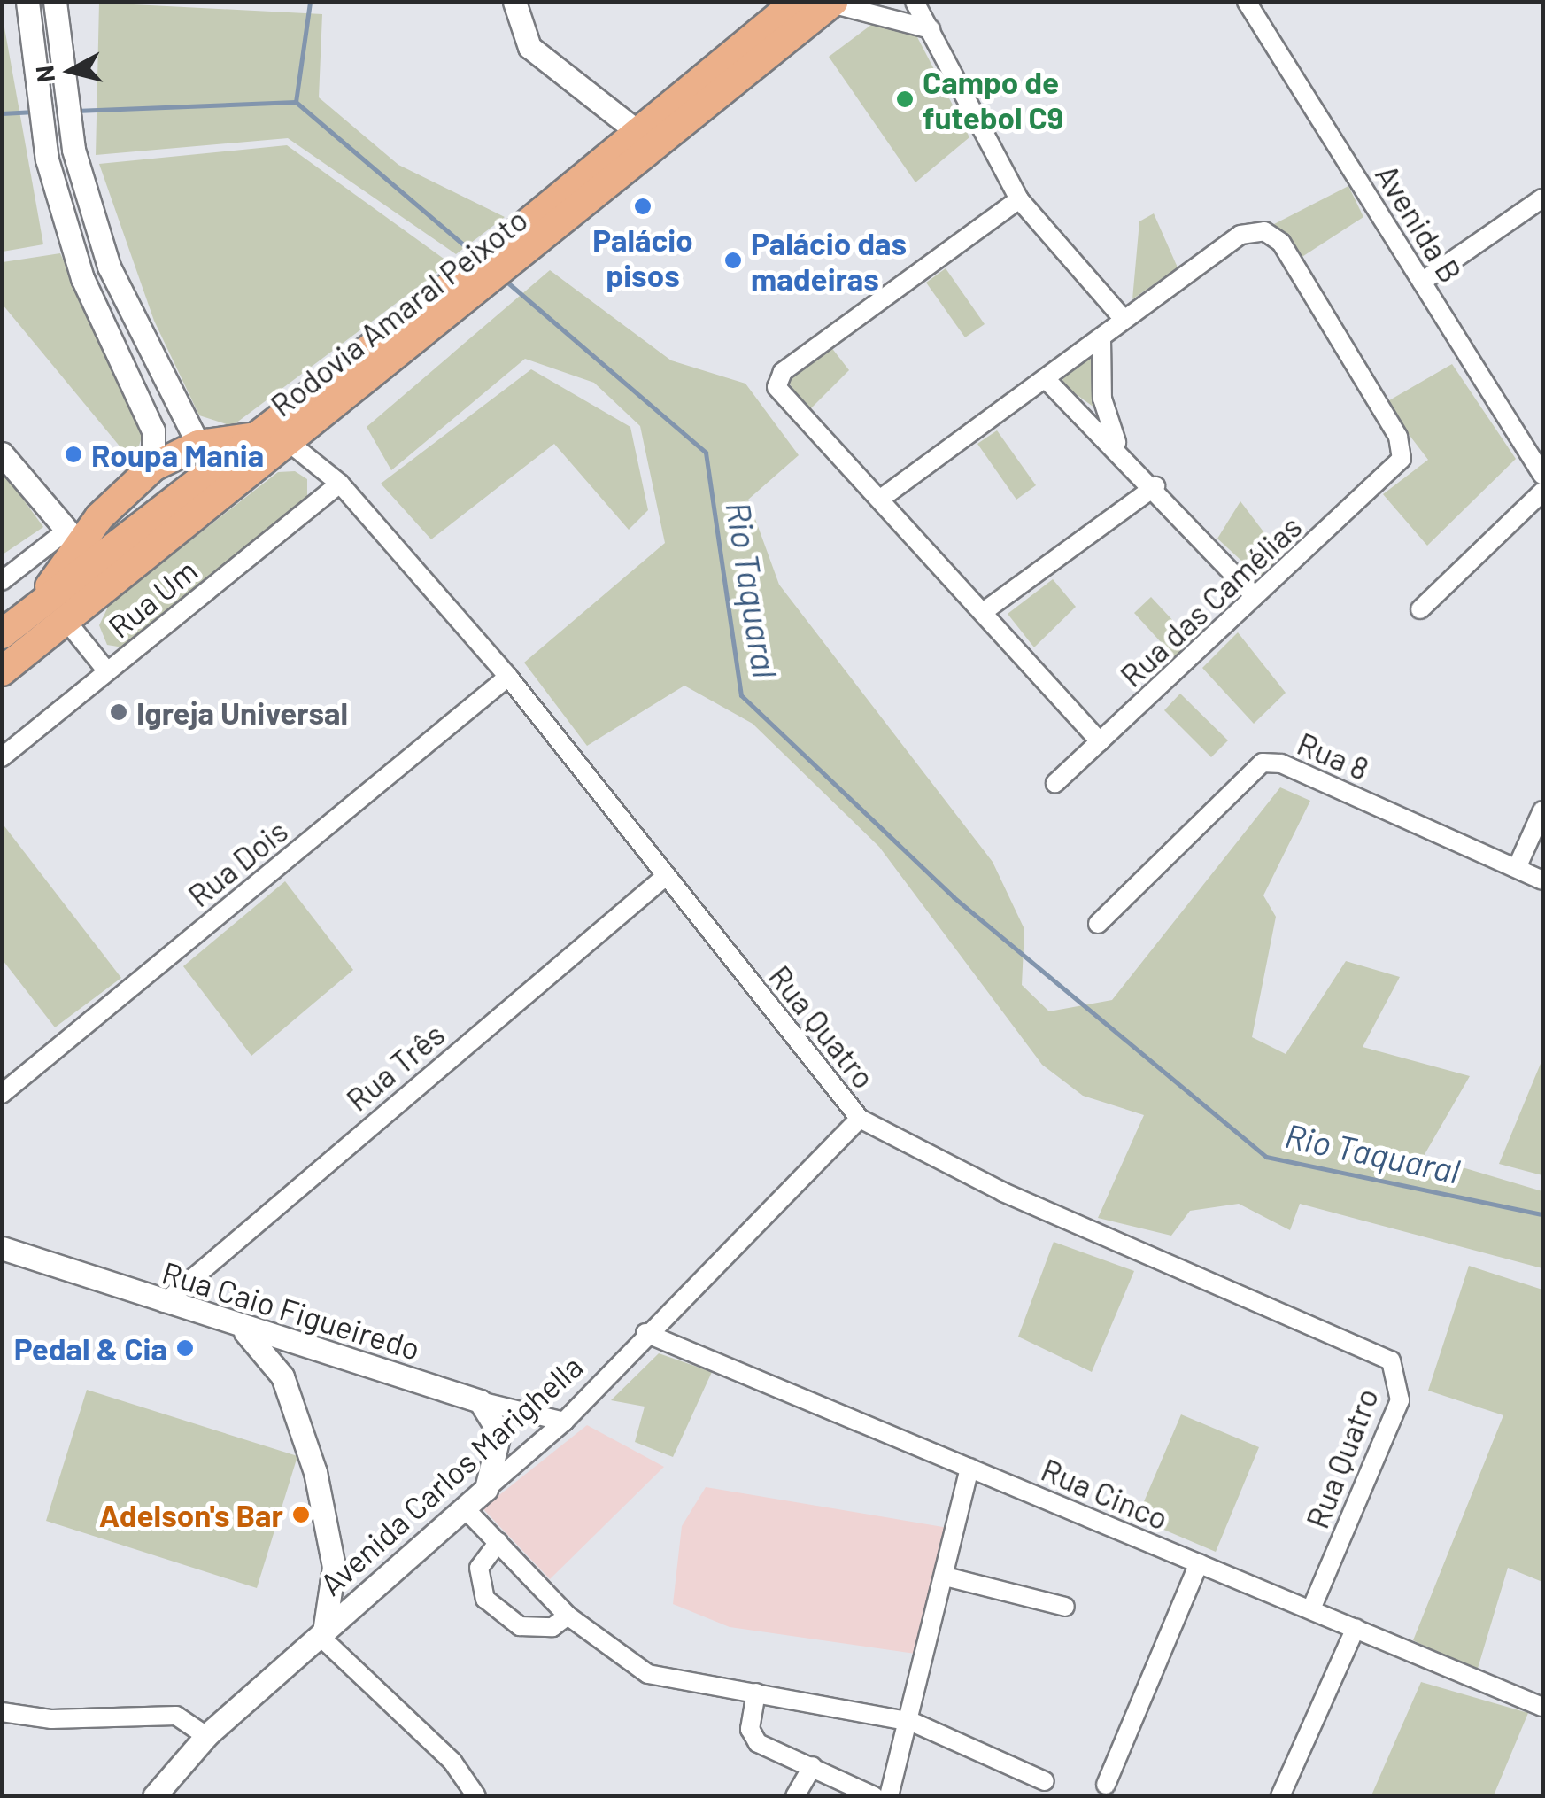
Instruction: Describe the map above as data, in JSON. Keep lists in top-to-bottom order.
{
  "streets": {
    "highway": ["Rodovia Amaral Peixoto"],
    "street": [
      "Avenida B",
      "Rua Um",
      "Rua das Camélias",
      "Rua 8",
      "Rua Dois",
      "Rua Quatro",
      "Rua Três",
      "Rua Caio Figueiredo",
      "Avenida Carlos Marighella",
      "Rua Cinco"
    ]
  },
  "crossings": [
    ["Rodovia Amaral Peixoto", "Rua Quatro"],
    ["Rua Um", "Rua Quatro"],
    ["Rua Dois", "Rua Quatro"],
    ["Rua Quatro", "Rua Três"],
    ["Rua Quatro", "Avenida Carlos Marighella"],
    ["Rua Quatro", "Rua Cinco"],
    ["Rua Três", "Rua Caio Figueiredo"],
    ["Rua Caio Figueiredo", "Avenida Carlos Marighella"],
    ["Avenida Carlos Marighella", "Rua Cinco"]
  ],
  "water": ["Rio Taquaral"],
  "places": [
    "Campo de futebol C9",
    "Palácio pisos",
    "Palácio das madeiras",
    "Roupa Mania",
    "Igreja Universal",
    "Pedal & Cia",
    "Adelson's Bar"
  ],
  "north": "left"
}
